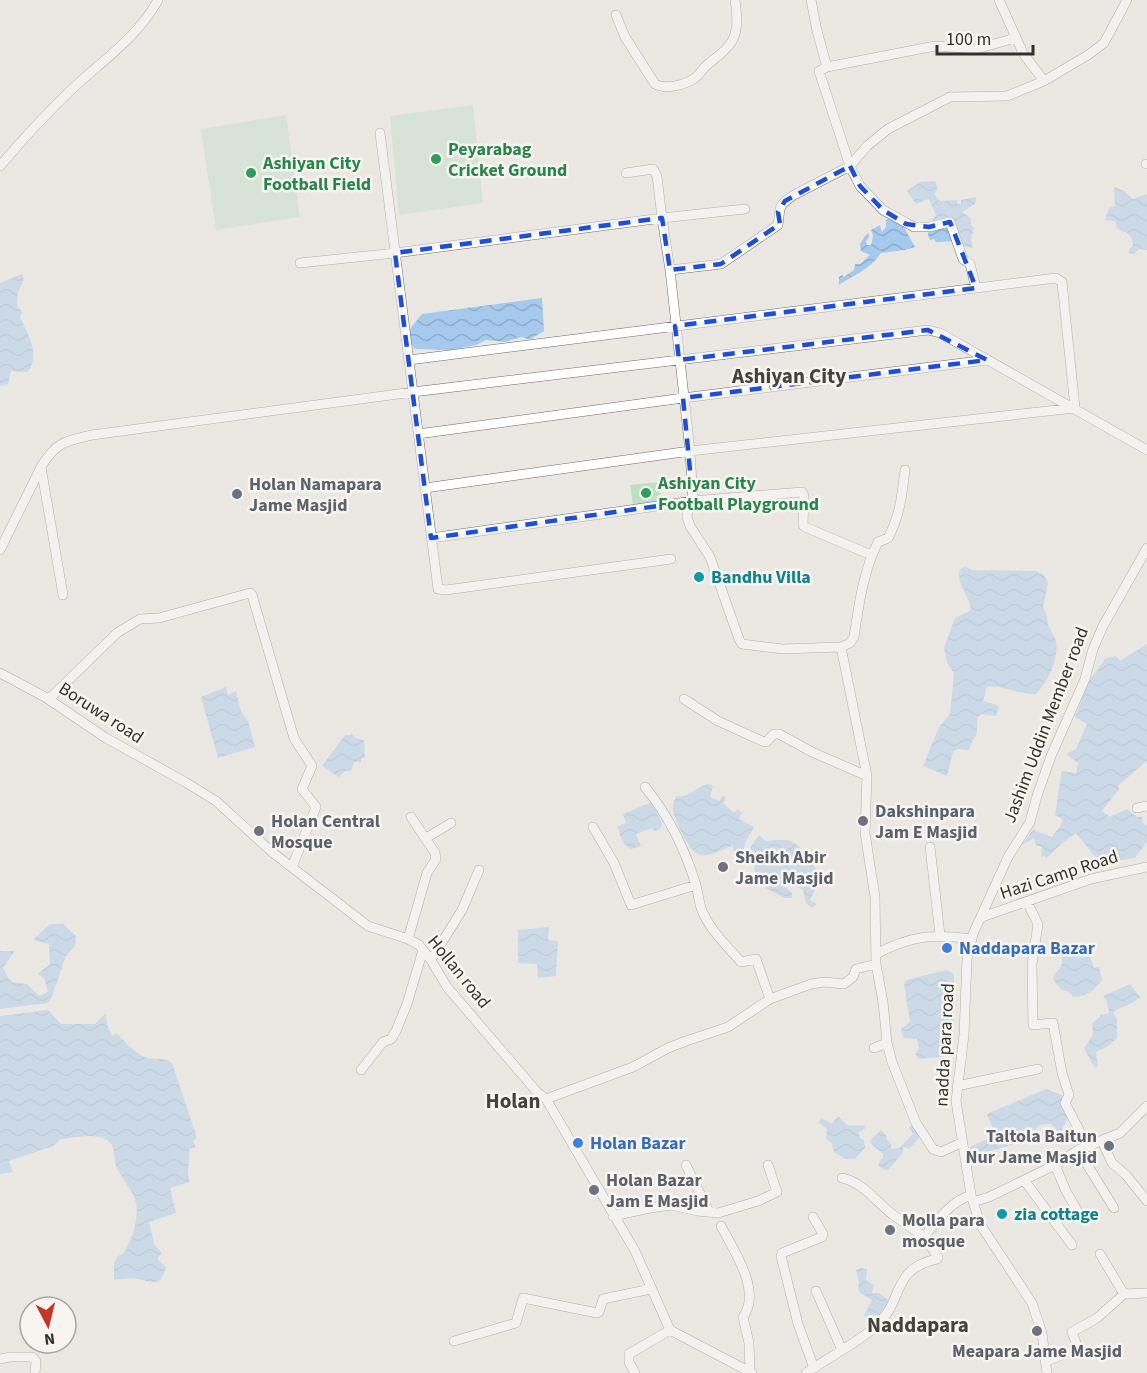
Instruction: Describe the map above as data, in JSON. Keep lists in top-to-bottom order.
{
  "streets": {
    "street": [
      "Boruwa road",
      "Jashim Uddin Member road",
      "Hazi Camp Road",
      "Hollan road",
      "nadda para road"
    ]
  },
  "crossings": [
    ["Boruwa road", "Hollan road"],
    ["Jashim Uddin Member road", "Hazi Camp Road"],
    ["Jashim Uddin Member road", "nadda para road"],
    ["Hazi Camp Road", "nadda para road"]
  ],
  "districts": ["Ashiyan City", "Holan", "Naddapara"],
  "places": [
    "Peyarabag Cricket Ground",
    "Ashiyan City Football Field",
    "Ashiyan City Football Playground",
    "Holan Namapara Jame Masjid",
    "Bandhu Villa",
    "Dakshinpara Jam E Masjid",
    "Holan Central Mosque",
    "Sheikh Abir Jame Masjid",
    "Naddapara Bazar",
    "Holan Bazar",
    "Taltola Baitun Nur Jame Masjid",
    "Holan Bazar Jam E Masjid",
    "zia cottage",
    "Molla para mosque",
    "Meapara Jame Masjid"
  ],
  "scale_bar": "100 m",
  "north": "bottom"
}
